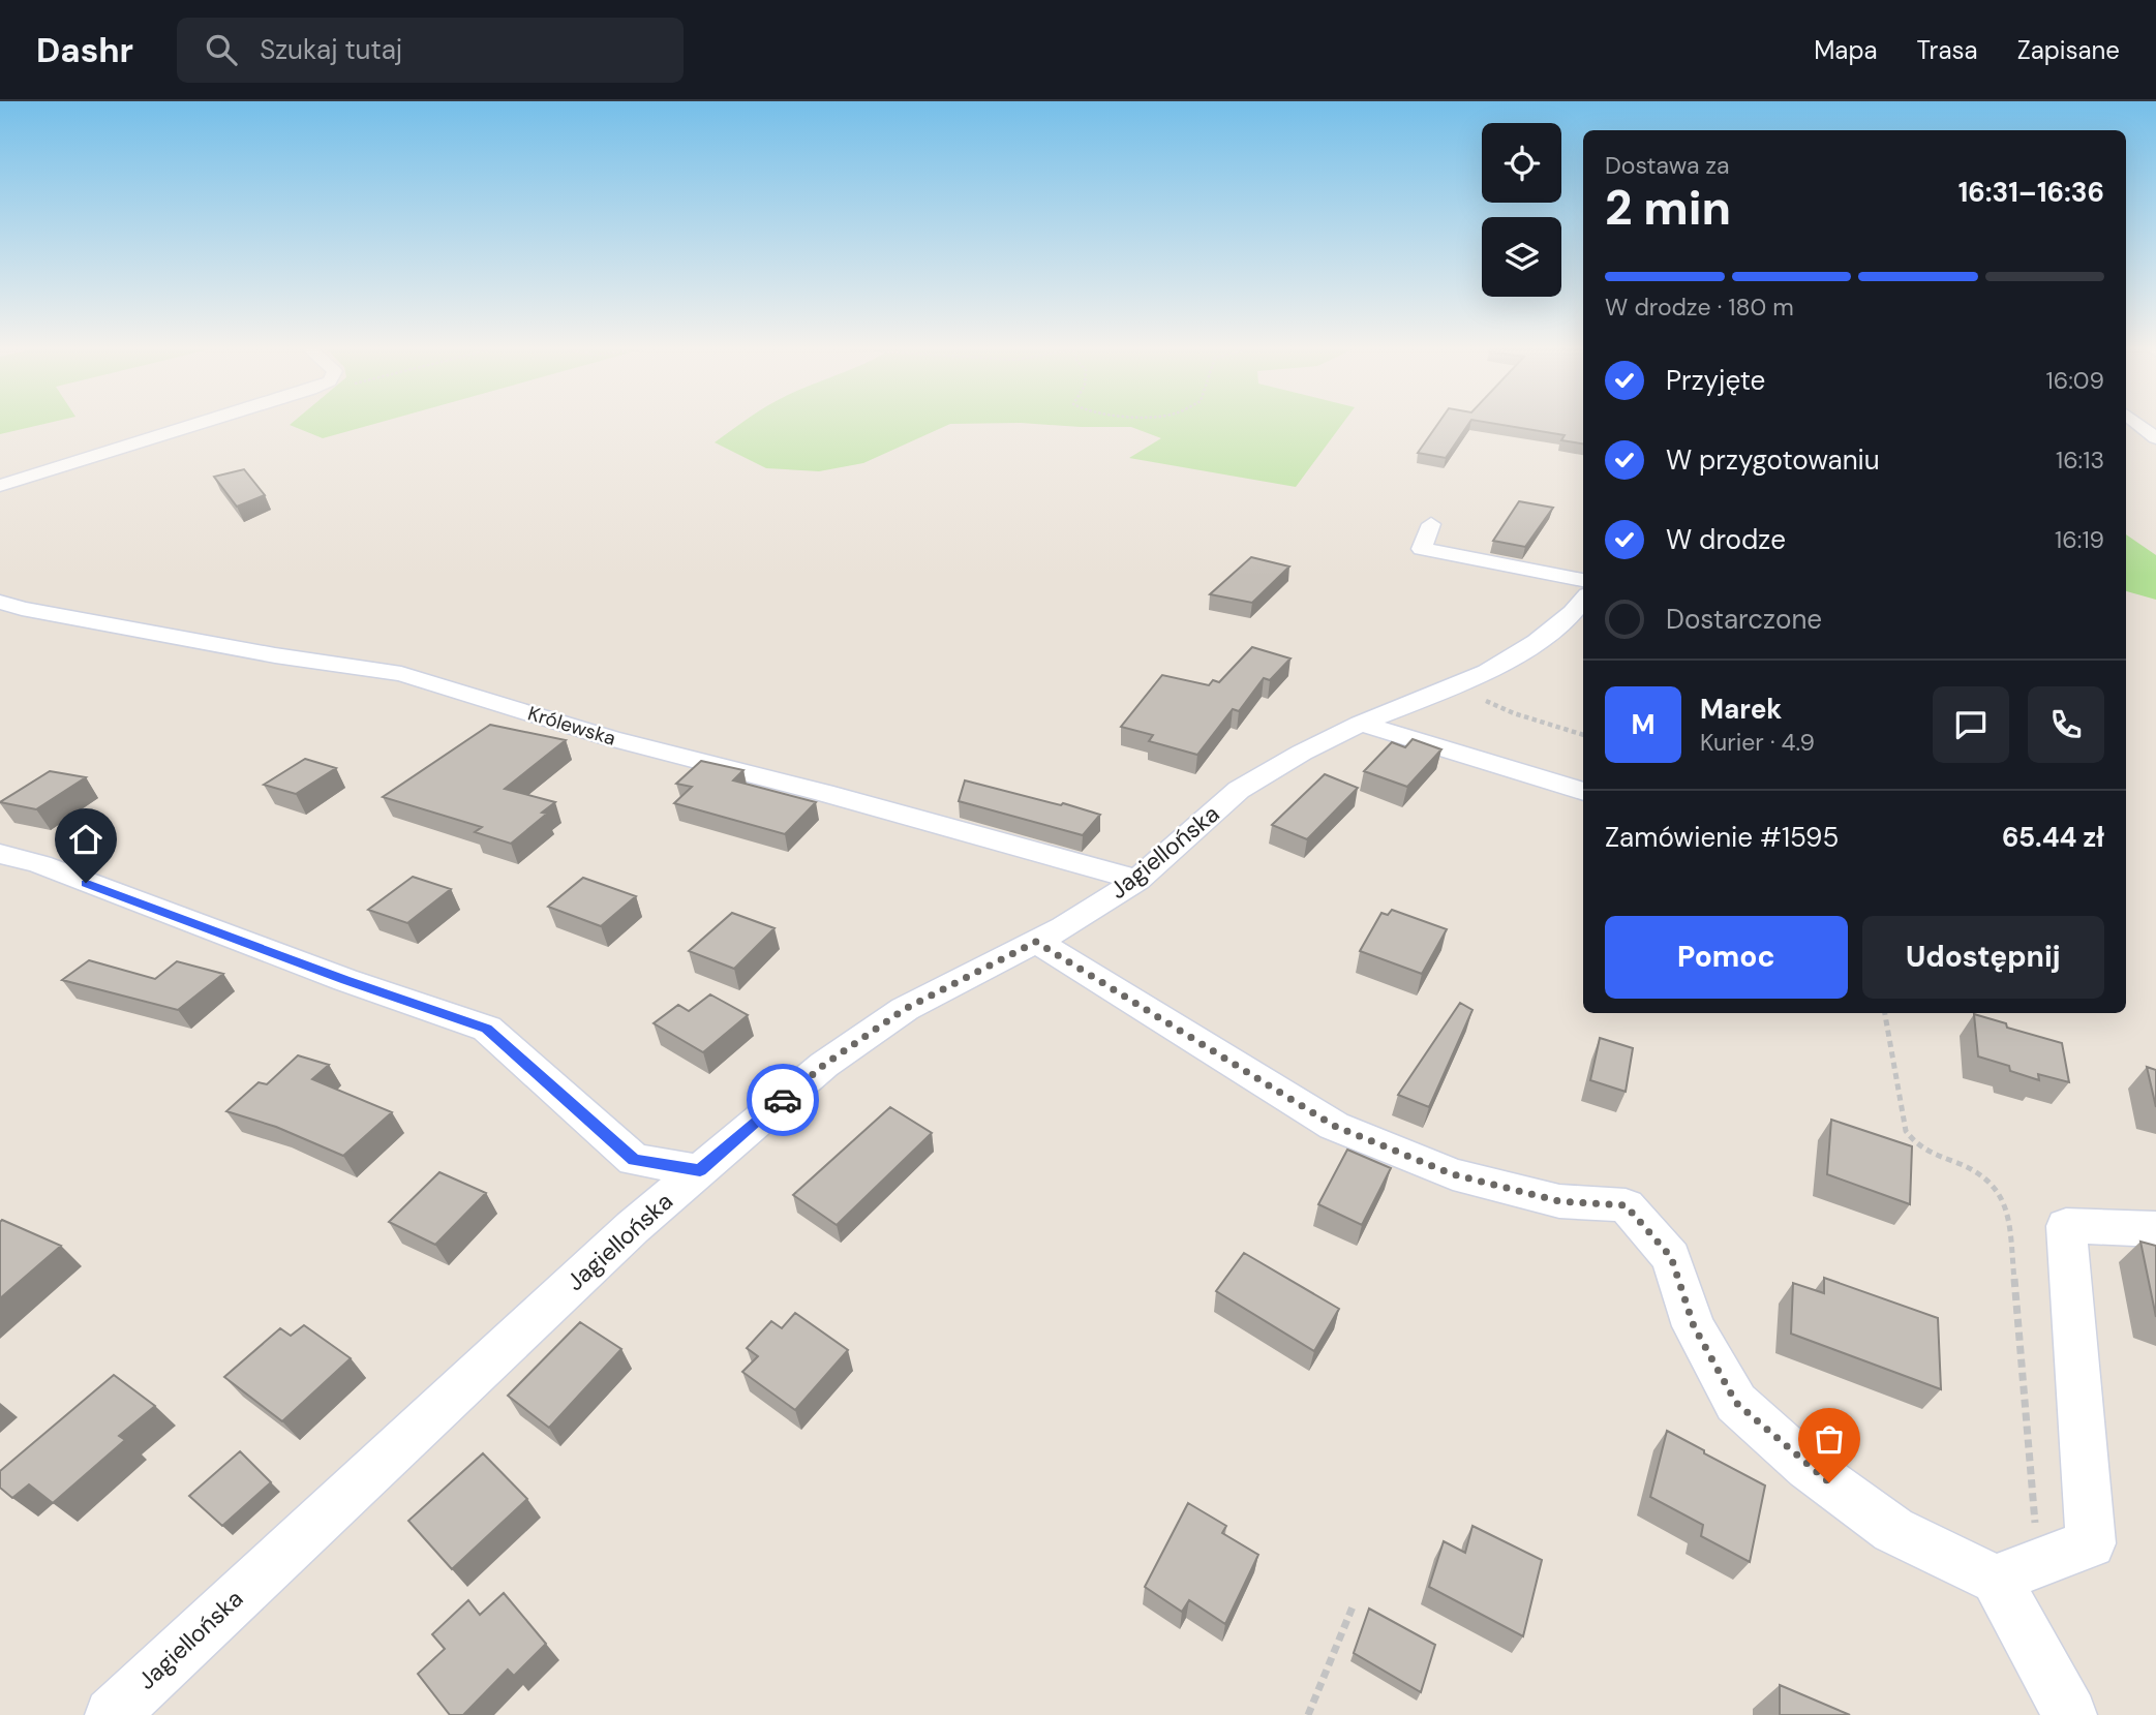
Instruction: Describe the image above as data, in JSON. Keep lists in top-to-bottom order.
{
  "streets": {
    "street": ["Królewska", "Jagiellońska"]
  },
  "crossings": [
    ["Królewska", "Jagiellońska"]
  ],
  "page": {
    "header": "Dashr",
    "search": "Szukaj tutaj",
    "nav": ["Mapa", "Trasa", "Zapisane"],
    "heading": ["2 min", "Dostawa za", "16:31–16:36"],
    "panel": [
      "Marek",
      "Kurier · 4.9",
      "Zamówienie #1595",
      "65.44 zł"
    ],
    "bar": "W drodze · 180 m",
    "list": [
      ["Przyjęte", "16:09"],
      ["W przygotowaniu", "16:13"],
      ["W drodze", "16:19"],
      "Dostarczone"
    ],
    "round": "M",
    "buttons": ["Pomoc", "Udostępnij"]
  }
}
